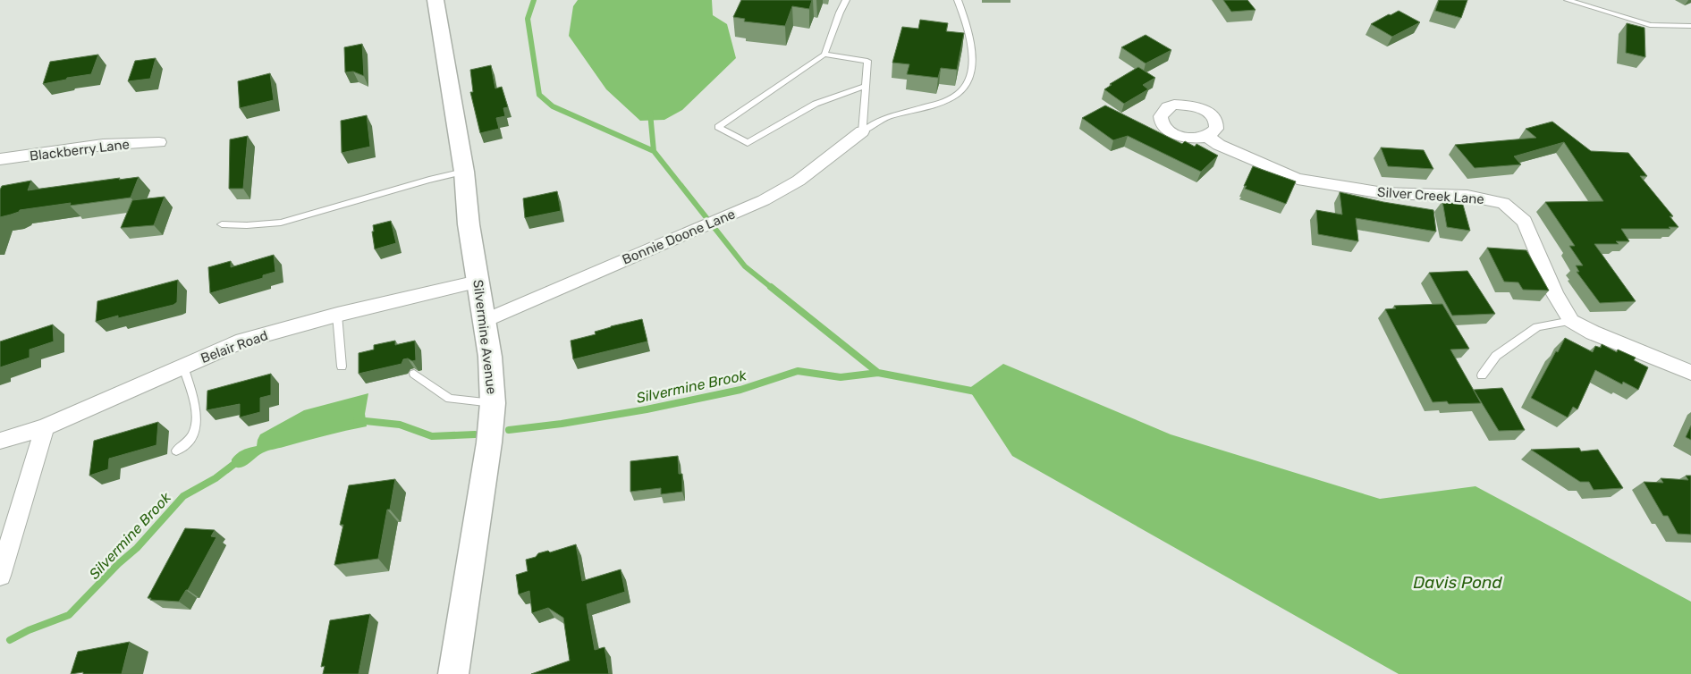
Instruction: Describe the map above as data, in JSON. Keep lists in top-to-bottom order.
{
  "streets": {
    "street": [
      "Blackberry Lane",
      "Silver Creek Lane",
      "Bonnie Doone Lane",
      "Silvermine Avenue",
      "Belair Road"
    ]
  },
  "crossings": [
    ["Bonnie Doone Lane", "Silvermine Avenue"],
    ["Silvermine Avenue", "Belair Road"]
  ],
  "water": ["Silvermine Brook", "Davis Pond"]
}
